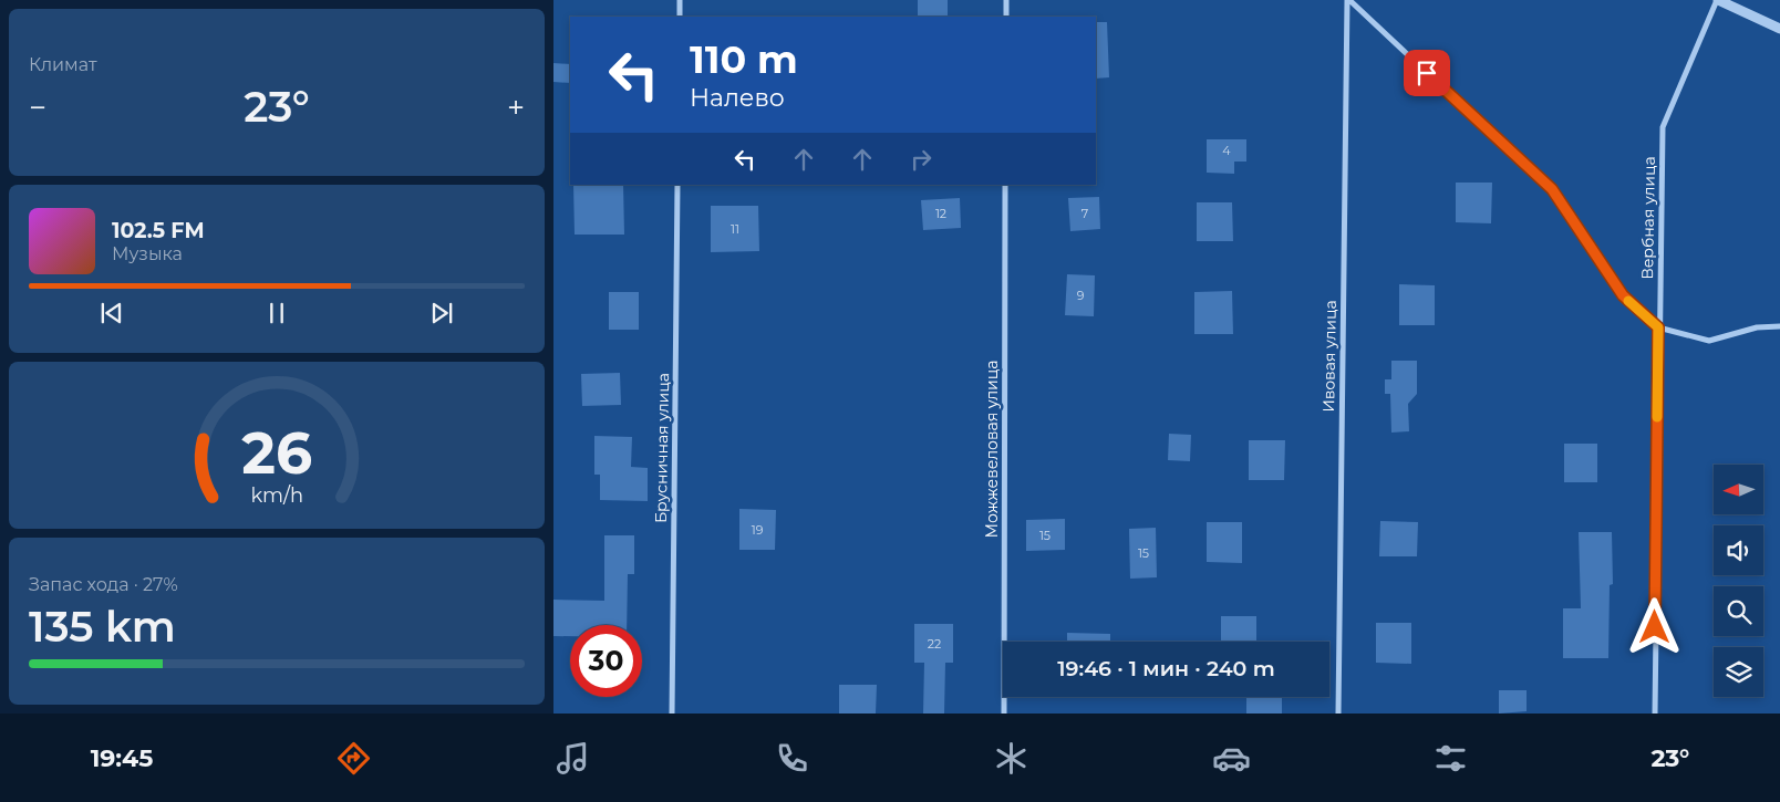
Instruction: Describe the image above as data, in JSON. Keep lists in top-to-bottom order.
{
  "streets": {
    "street": [
      "Вербная улица",
      "Ивовая улица",
      "Брусничная улица",
      "Можжевеловая улица"
    ]
  },
  "house_numbers": [
    "4",
    "12",
    "7",
    "11",
    "9",
    "19",
    "15",
    "15",
    "22"
  ],
  "north": "left",
  "page": {
    "tile": [
      "Климат",
      ["Запас хода · 27%", "135 km"]
    ],
    "turn": ["110 m", "Налево"],
    "heat": ["−", "23°", "+"],
    "song": ["102.5 FM", "Музыка"],
    "limit": "30",
    "trip": "19:46 · 1 мин · 240 m",
    "tabs": ["19:45", "23°"],
    "gauge": ["26", "km/h"]
  }
}
